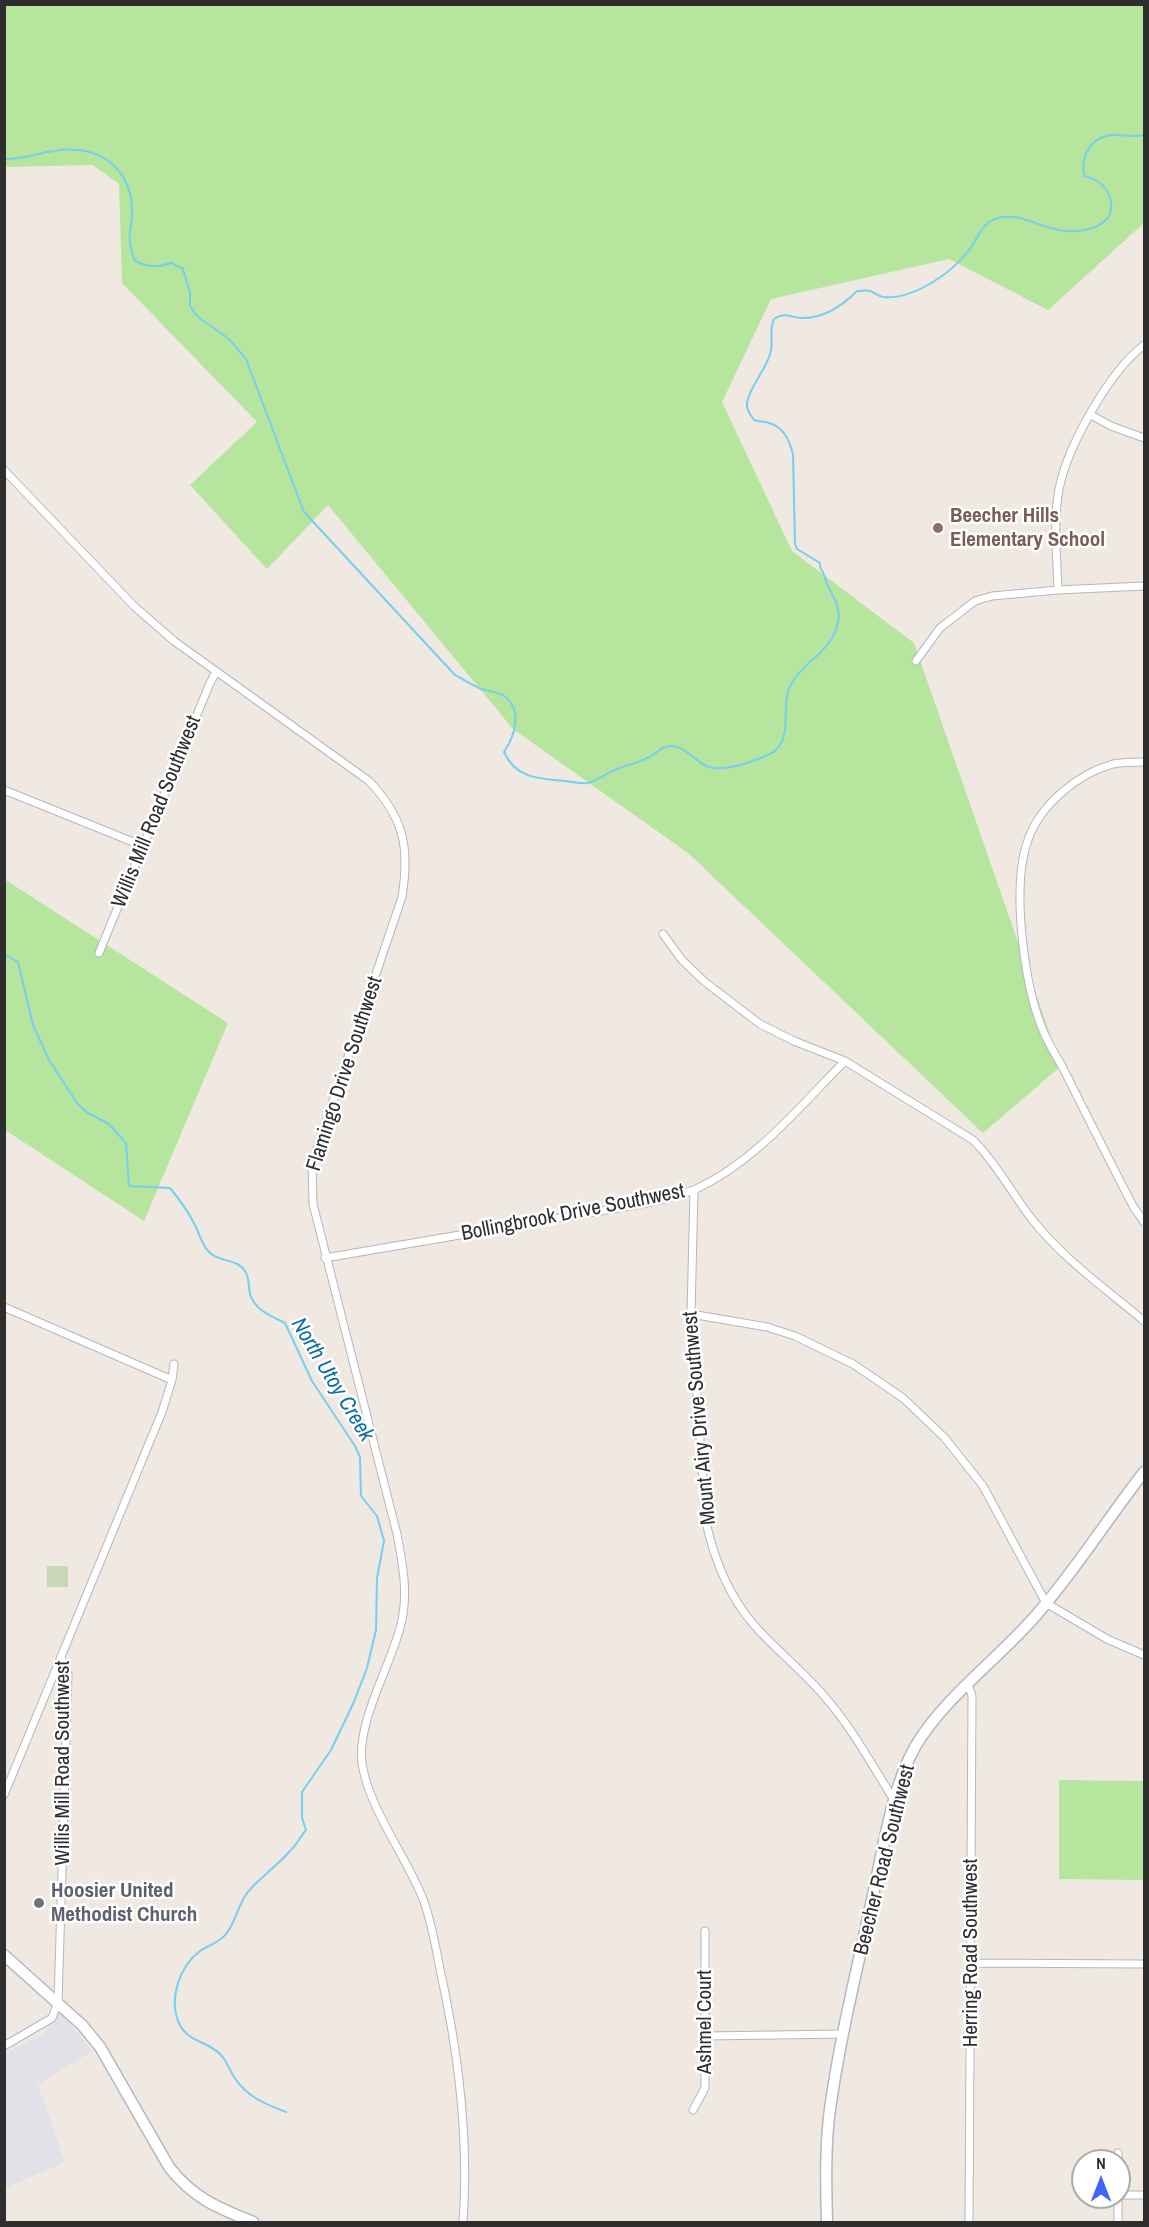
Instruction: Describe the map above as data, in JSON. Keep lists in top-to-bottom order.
{
  "streets": {
    "street": [
      "Willis Mill Road Southwest",
      "Flamingo Drive Southwest",
      "Bollingbrook Drive Southwest",
      "Mount Airy Drive Southwest",
      "Beecher Road Southwest",
      "Herring Road Southwest",
      "Ashmel Court"
    ]
  },
  "crossings": [
    ["Willis Mill Road Southwest", "Flamingo Drive Southwest"],
    ["Flamingo Drive Southwest", "Bollingbrook Drive Southwest"],
    ["Bollingbrook Drive Southwest", "Mount Airy Drive Southwest"],
    ["Mount Airy Drive Southwest", "Beecher Road Southwest"],
    ["Beecher Road Southwest", "Herring Road Southwest"]
  ],
  "water": ["North Utoy Creek"],
  "places": ["Beecher Hills Elementary School", "Hoosier United Methodist Church"],
  "north": "top"
}
